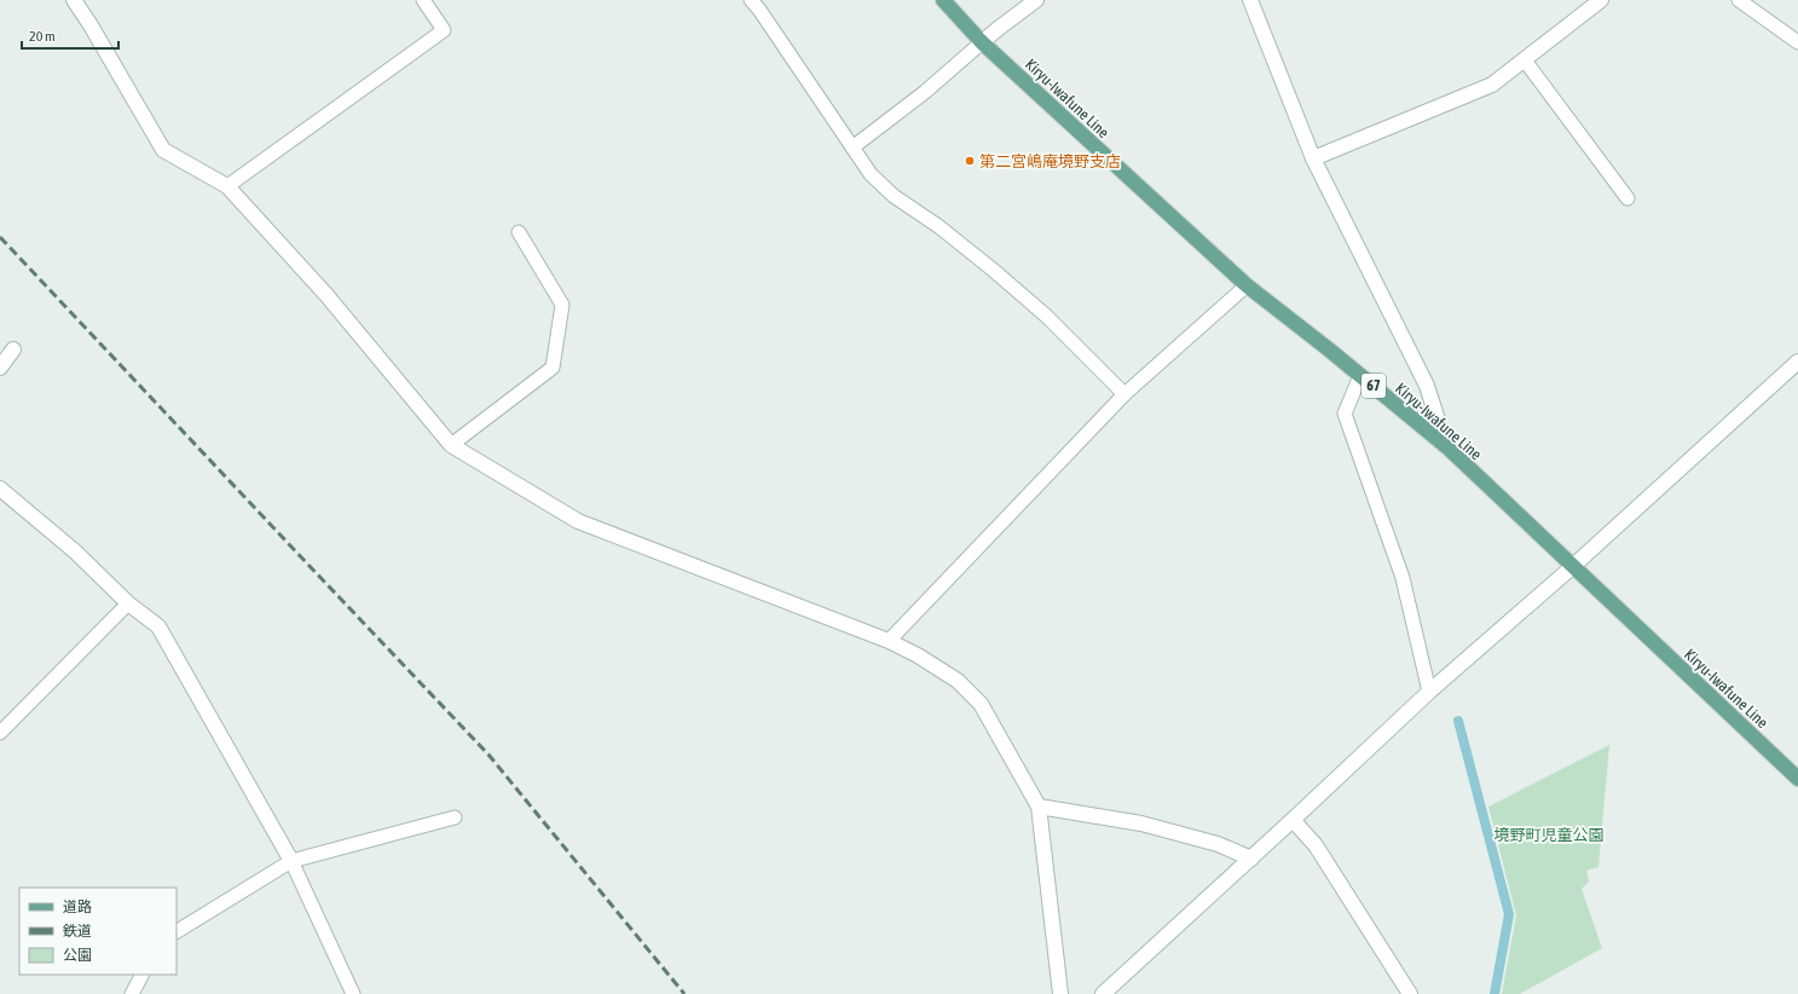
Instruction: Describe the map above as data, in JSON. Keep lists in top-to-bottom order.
{
  "streets": {
    "main road": ["Kiryu-Iwafune Line", "67"]
  },
  "parks": ["境野町児童公園"],
  "places": ["第二宮嶋庵境野支店"],
  "legend": ["道路", "鉄道", "公園"],
  "scale_bar": "20 m"
}
